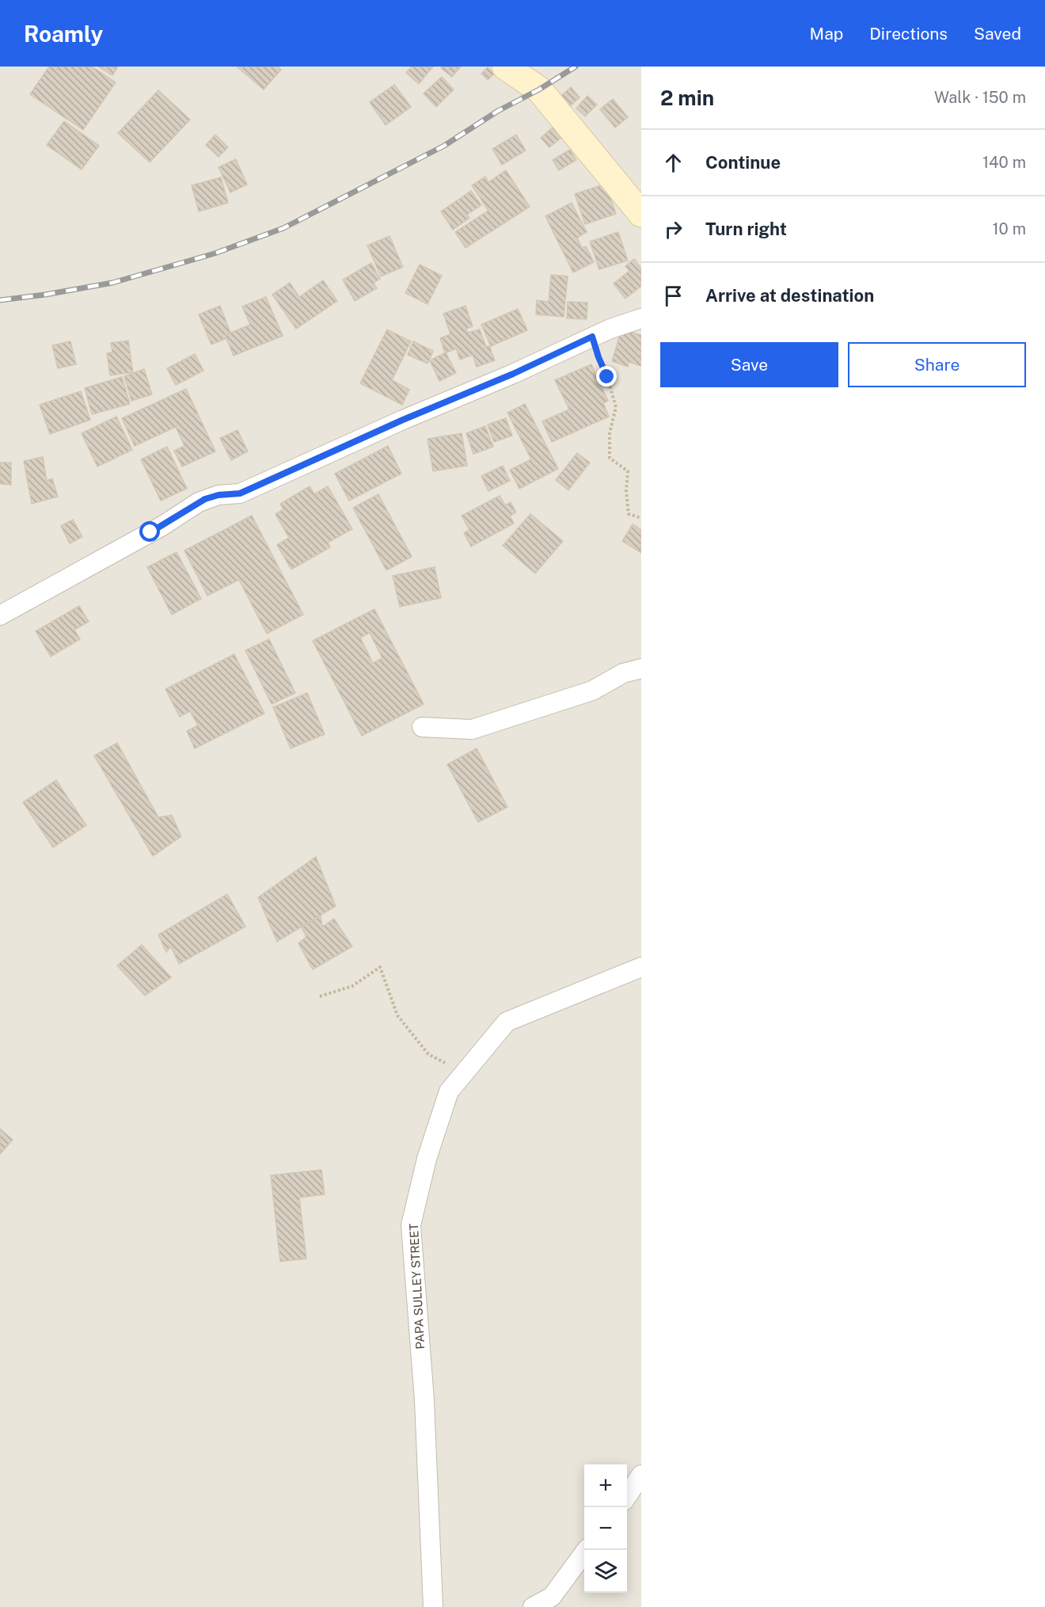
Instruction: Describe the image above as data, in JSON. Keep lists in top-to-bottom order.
{
  "streets": {
    "street": ["PAPA SULLEY STREET"]
  },
  "page": {
    "header": "Roamly",
    "nav": ["Map", "Directions", "Saved"],
    "heading": ["2 min", "Walk · 150 m"],
    "list": [
      ["Continue", "140 m"],
      ["Turn right", "10 m"],
      "Arrive at destination"
    ],
    "buttons": ["Save", "Share"],
    "map_buttons": ["+", "−"]
  }
}
